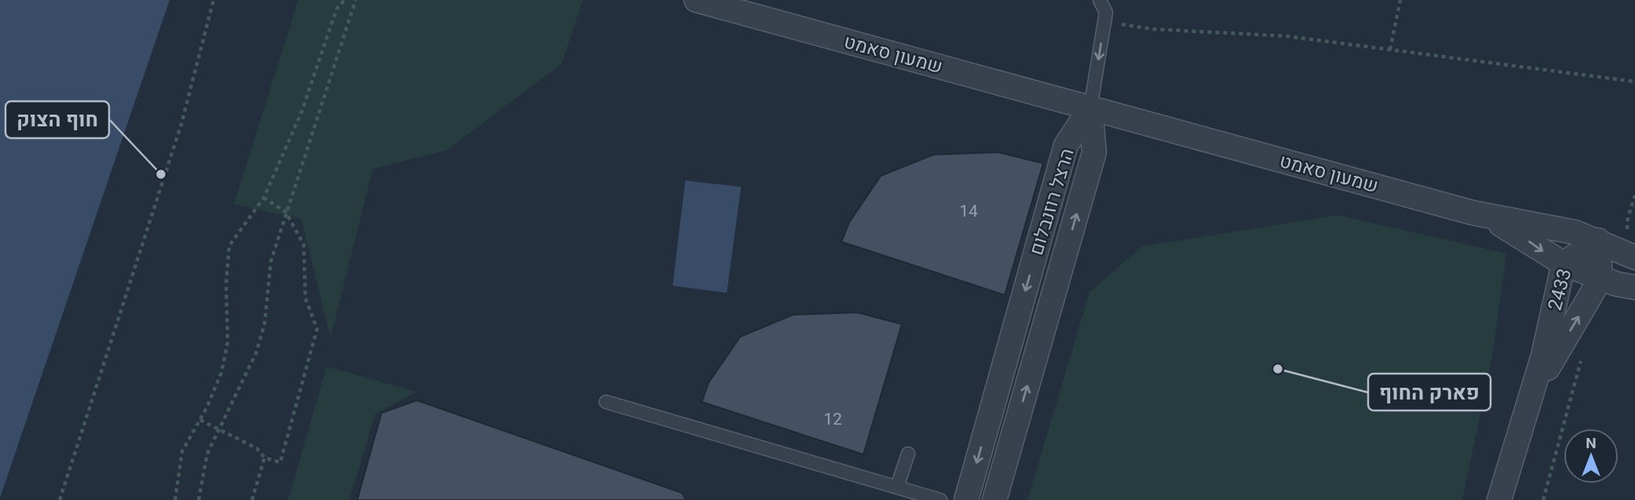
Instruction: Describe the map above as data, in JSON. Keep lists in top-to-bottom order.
{
  "streets": {
    "street": ["שמעון סאמט", "הרצל רוזנבלום", "2433"]
  },
  "crossings": [
    ["שמעון סאמט", "הרצל רוזנבלום"],
    ["שמעון סאמט", "2433"]
  ],
  "places": ["חוף הצוק", "פארק החוף"],
  "house_numbers": ["14", "12"],
  "north": "top"
}
